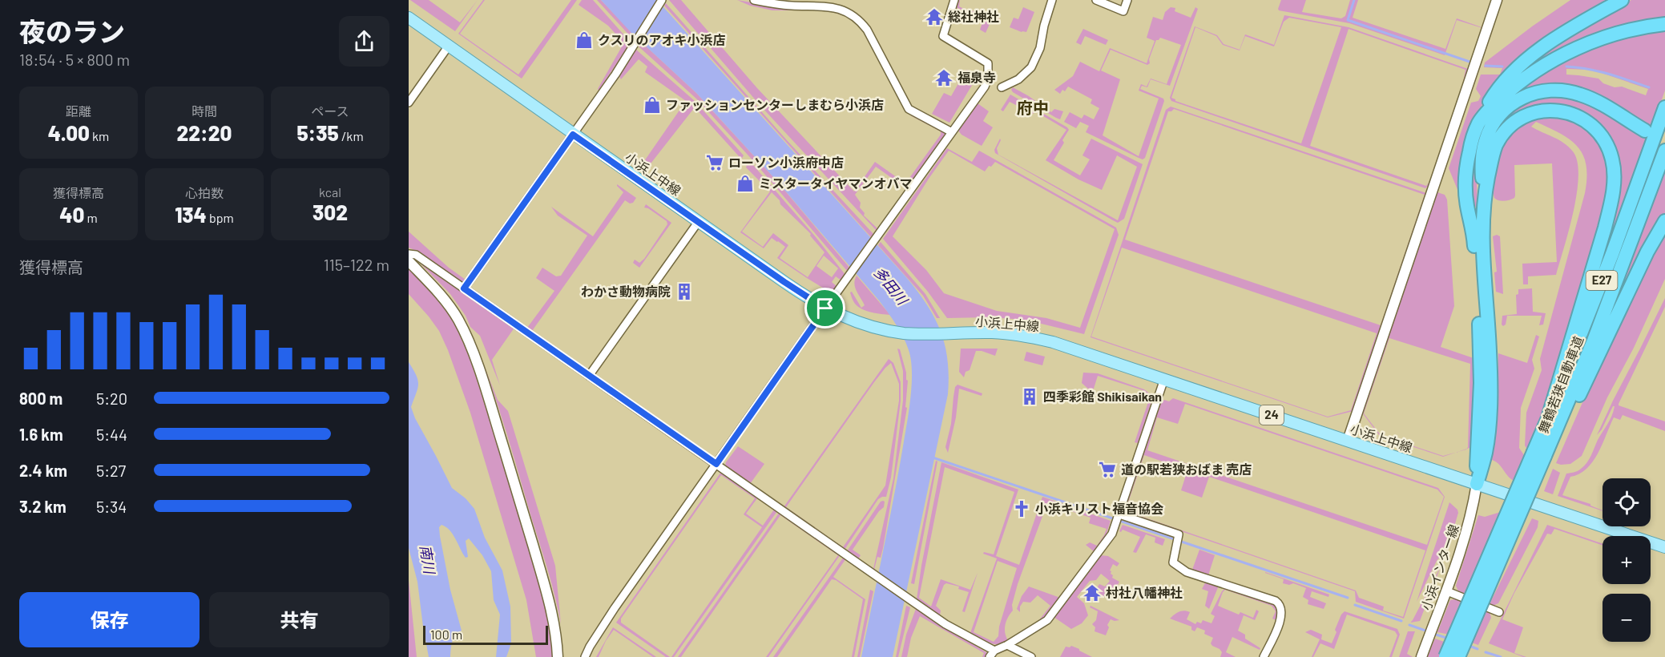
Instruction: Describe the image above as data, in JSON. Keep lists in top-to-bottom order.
{
  "streets": {
    "highway": ["E27", "舞鶴若狭自動車道"],
    "main road": ["小浜上中線", "24"],
    "street": ["小浜インター線"]
  },
  "crossings": [
    ["小浜上中線", "小浜インター線"]
  ],
  "districts": ["府中"],
  "water": ["多田川", "南川"],
  "places": {
    "temple": ["総社神社", "福泉寺", "村社八幡神社"],
    "shop": ["クスリのアオキ小浜店", "ファッションセンターしまむら小浜店", "ミスタータイヤマンオバマ"],
    "supermarket": ["ローソン小浜府中店", "道の駅若狭おばま 売店"],
    "building": ["わかさ動物病院", "四季彩館 Shikisaikan"],
    "church": ["小浜キリスト福音協会"]
  },
  "scale_bar": "100 m",
  "page": {
    "heading": ["夜のラン", "18:54 · 5 × 800 m"],
    "stats": [
      ["距離", "4.00 km"],
      ["時間", "22:20"],
      ["ペース", "5:35 /km"],
      ["獲得標高", "40 m"],
      ["心拍数", "134 bpm"],
      ["kcal", "302"]
    ],
    "chart": ["獲得標高", "115–122 m"],
    "list": [
      {
        "name": "800 m",
        "note": "5:20"
      },
      {
        "name": "1.6 km",
        "note": "5:44"
      },
      {
        "name": "2.4 km",
        "note": "5:27"
      },
      {
        "name": "3.2 km",
        "note": "5:34"
      }
    ],
    "map_buttons": ["+", "−"],
    "buttons": ["保存", "共有"],
    "scale": "100 m"
  }
}
